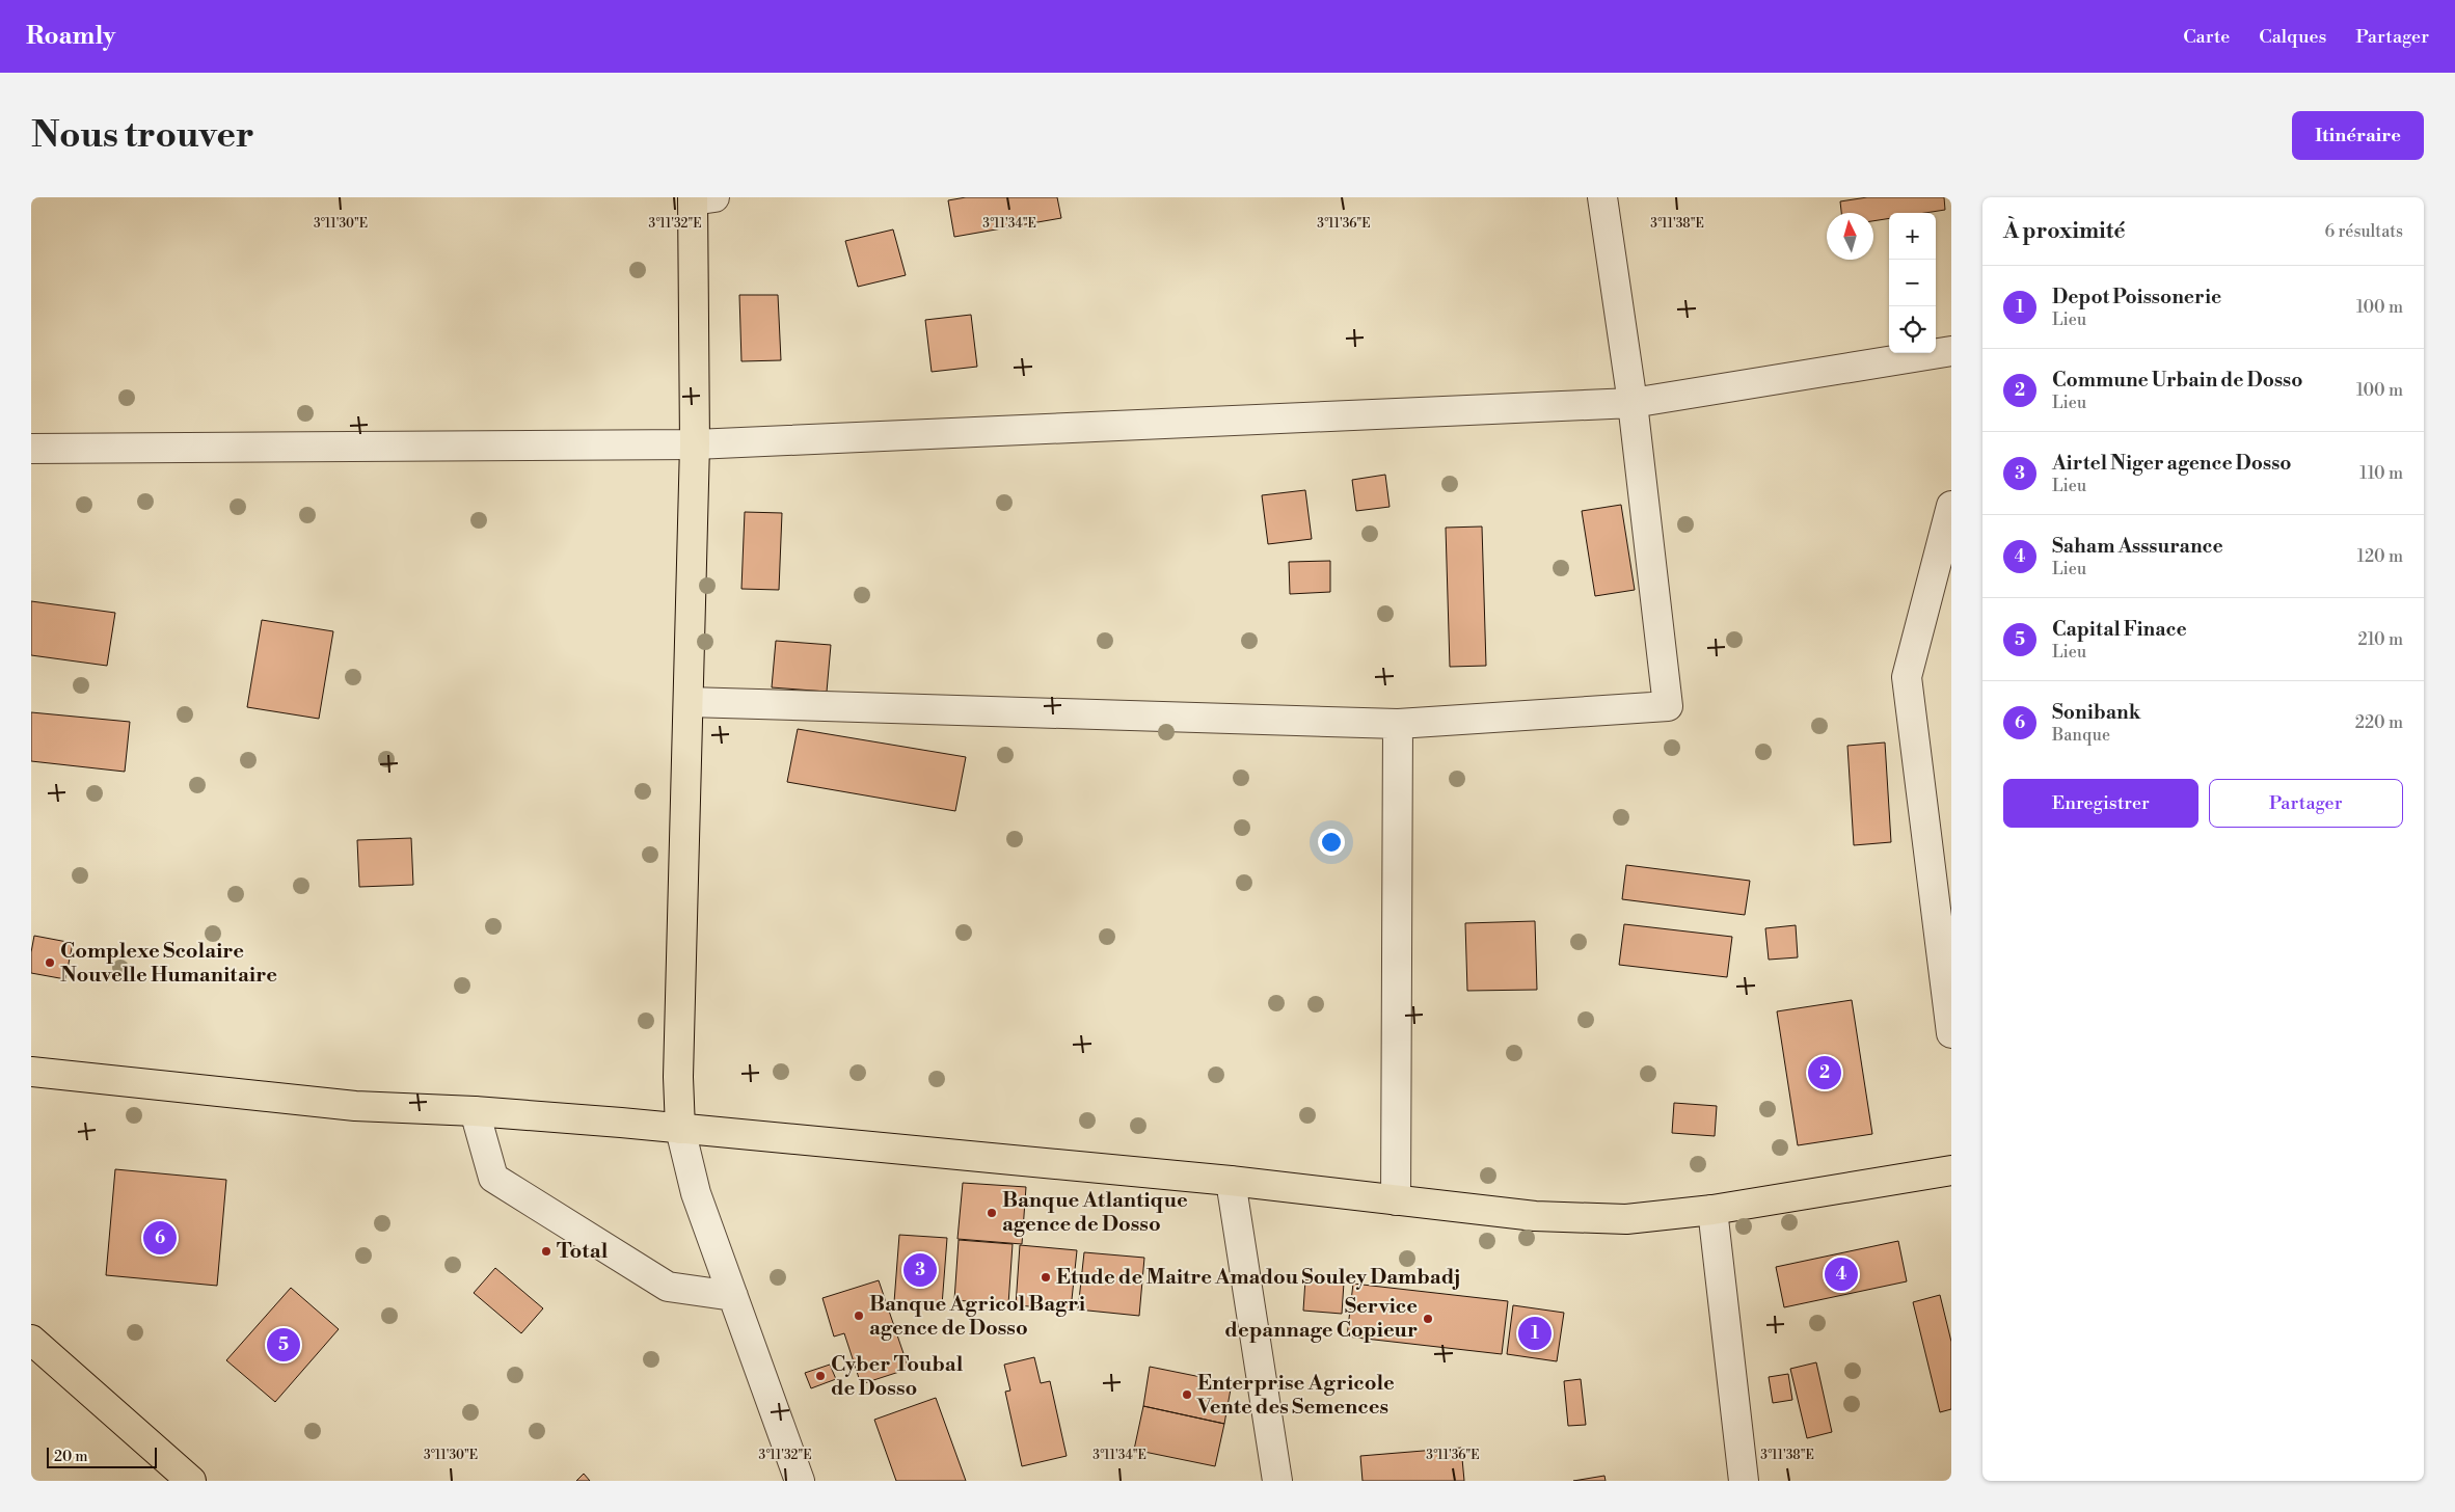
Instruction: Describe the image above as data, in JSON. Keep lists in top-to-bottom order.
{
  "places": [
    "Complexe Scolaire Nouvelle Humanitaire",
    "Banque Atlantique agence de Dosso",
    "Total",
    "Etude de Maitre Amadou Souley Dambadj",
    "Banque Agricol Bagri agence de Dosso",
    "Service depannage Copieur",
    "Cyber Toubal de Dosso",
    "Enterprise Agricole Vente des Semences"
  ],
  "scale_bar": "20 m",
  "north": "top",
  "page": {
    "header": "Roamly",
    "nav": ["Carte", "Calques", "Partager"],
    "buttons": [
      "Itinéraire",
      ["Enregistrer", "Partager"]
    ],
    "title": "Nous trouver",
    "heading": ["À proximité", "6 résultats"],
    "map_buttons": ["+", "−"],
    "list": [
      {
        "mark": "1",
        "name": "Depot Poissonerie",
        "note": "Lieu",
        "value": "100 m"
      },
      {
        "mark": "2",
        "name": "Commune Urbain de Dosso",
        "note": "Lieu",
        "value": "100 m"
      },
      {
        "mark": "3",
        "name": "Airtel Niger agence Dosso",
        "note": "Lieu",
        "value": "110 m"
      },
      {
        "mark": "4",
        "name": "Saham Asssurance",
        "note": "Lieu",
        "value": "120 m"
      },
      {
        "mark": "5",
        "name": "Capital Finace",
        "note": "Lieu",
        "value": "210 m"
      },
      {
        "mark": "6",
        "name": "Sonibank",
        "note": "Banque",
        "value": "220 m"
      }
    ],
    "pins": [
      "2",
      "6",
      "3",
      "4",
      "1",
      "5"
    ],
    "scale": "20 m"
  },
  "coordinates": [
    "3°11'30\"E",
    "3°11'32\"E",
    "3°11'34\"E",
    "3°11'36\"E",
    "3°11'38\"E"
  ]
}
